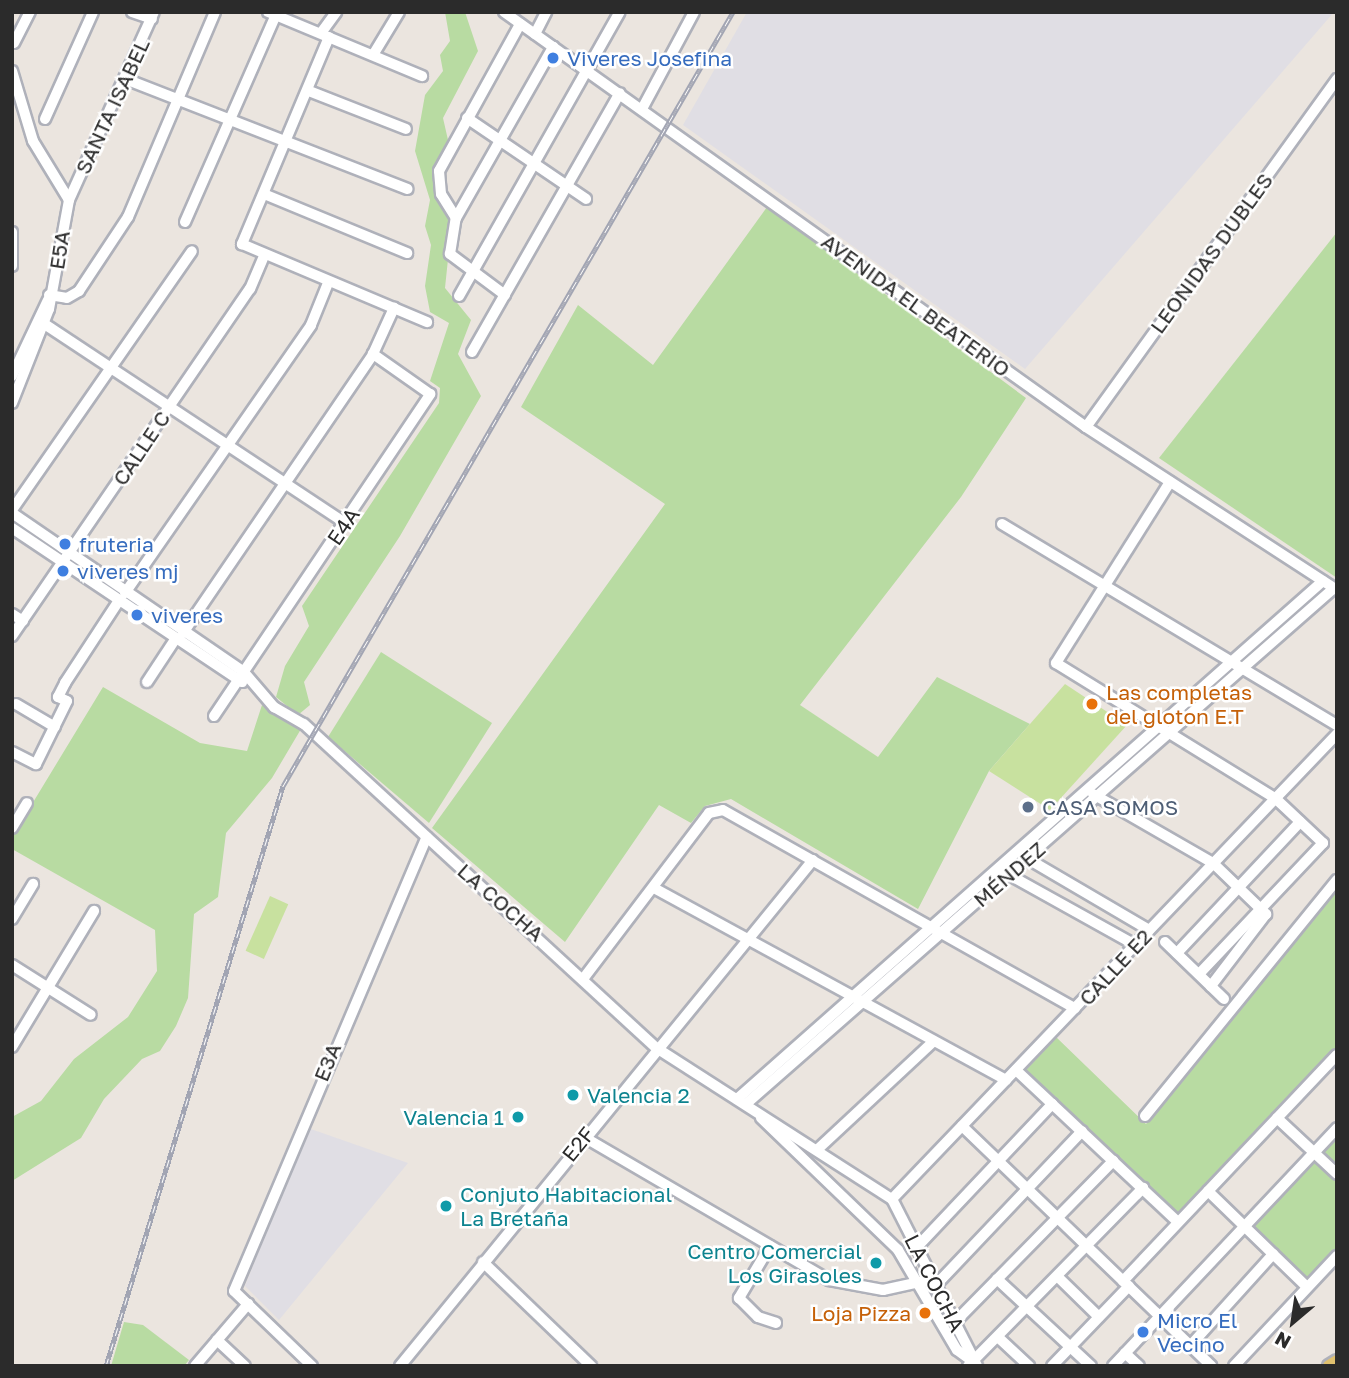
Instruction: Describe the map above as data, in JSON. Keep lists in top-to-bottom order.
{
  "streets": {
    "street": [
      "SANTA ISABEL",
      "E5A",
      "LEONIDAS DUBLES",
      "AVENIDA EL BEATERIO",
      "CALLE C",
      "E4A",
      "MÉNDEZ",
      "LA COCHA",
      "CALLE E2",
      "E3A",
      "E2F"
    ]
  },
  "crossings": [
    ["SANTA ISABEL", "E5A"],
    ["LEONIDAS DUBLES", "AVENIDA EL BEATERIO"],
    ["AVENIDA EL BEATERIO", "MÉNDEZ"],
    ["CALLE C", "LA COCHA"],
    ["E4A", "LA COCHA"],
    ["MÉNDEZ", "LA COCHA"],
    ["LA COCHA", "CALLE E2"],
    ["LA COCHA", "E3A"],
    ["LA COCHA", "E2F"]
  ],
  "places": [
    "Viveres Josefina",
    "fruteria",
    "viveres mj",
    "viveres",
    "Las completas del gloton E.T",
    "CASA SOMOS",
    "Valencia 2",
    "Valencia 1",
    "Conjuto Habitacional La Bretaña",
    "Centro Comercial Los Girasoles",
    "Loja Pizza",
    "Micro El Vecino"
  ],
  "north": "bottom left"
}
